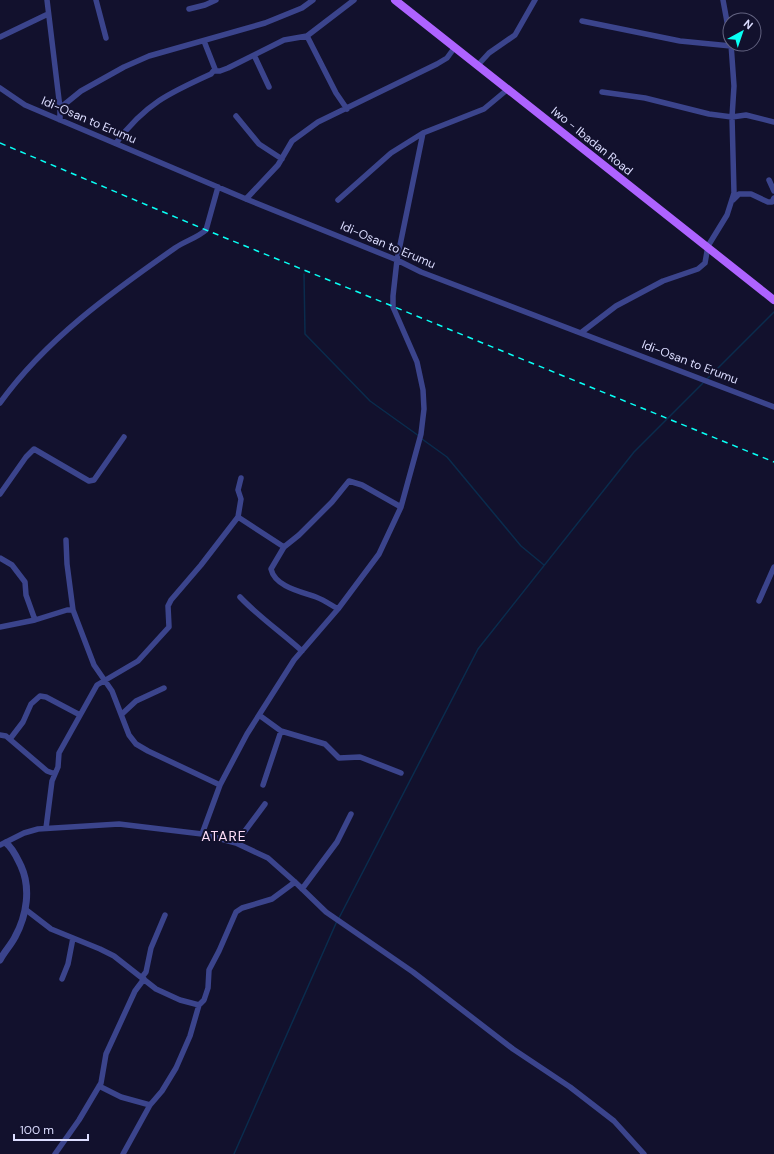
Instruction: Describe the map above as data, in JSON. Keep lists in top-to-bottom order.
{
  "streets": {
    "main road": ["Iwo - Ibadan Road"],
    "street": ["Idi-Osan to Erumu"]
  },
  "districts": ["ATARE"],
  "scale_bar": "100 m",
  "north": "top right"
}
